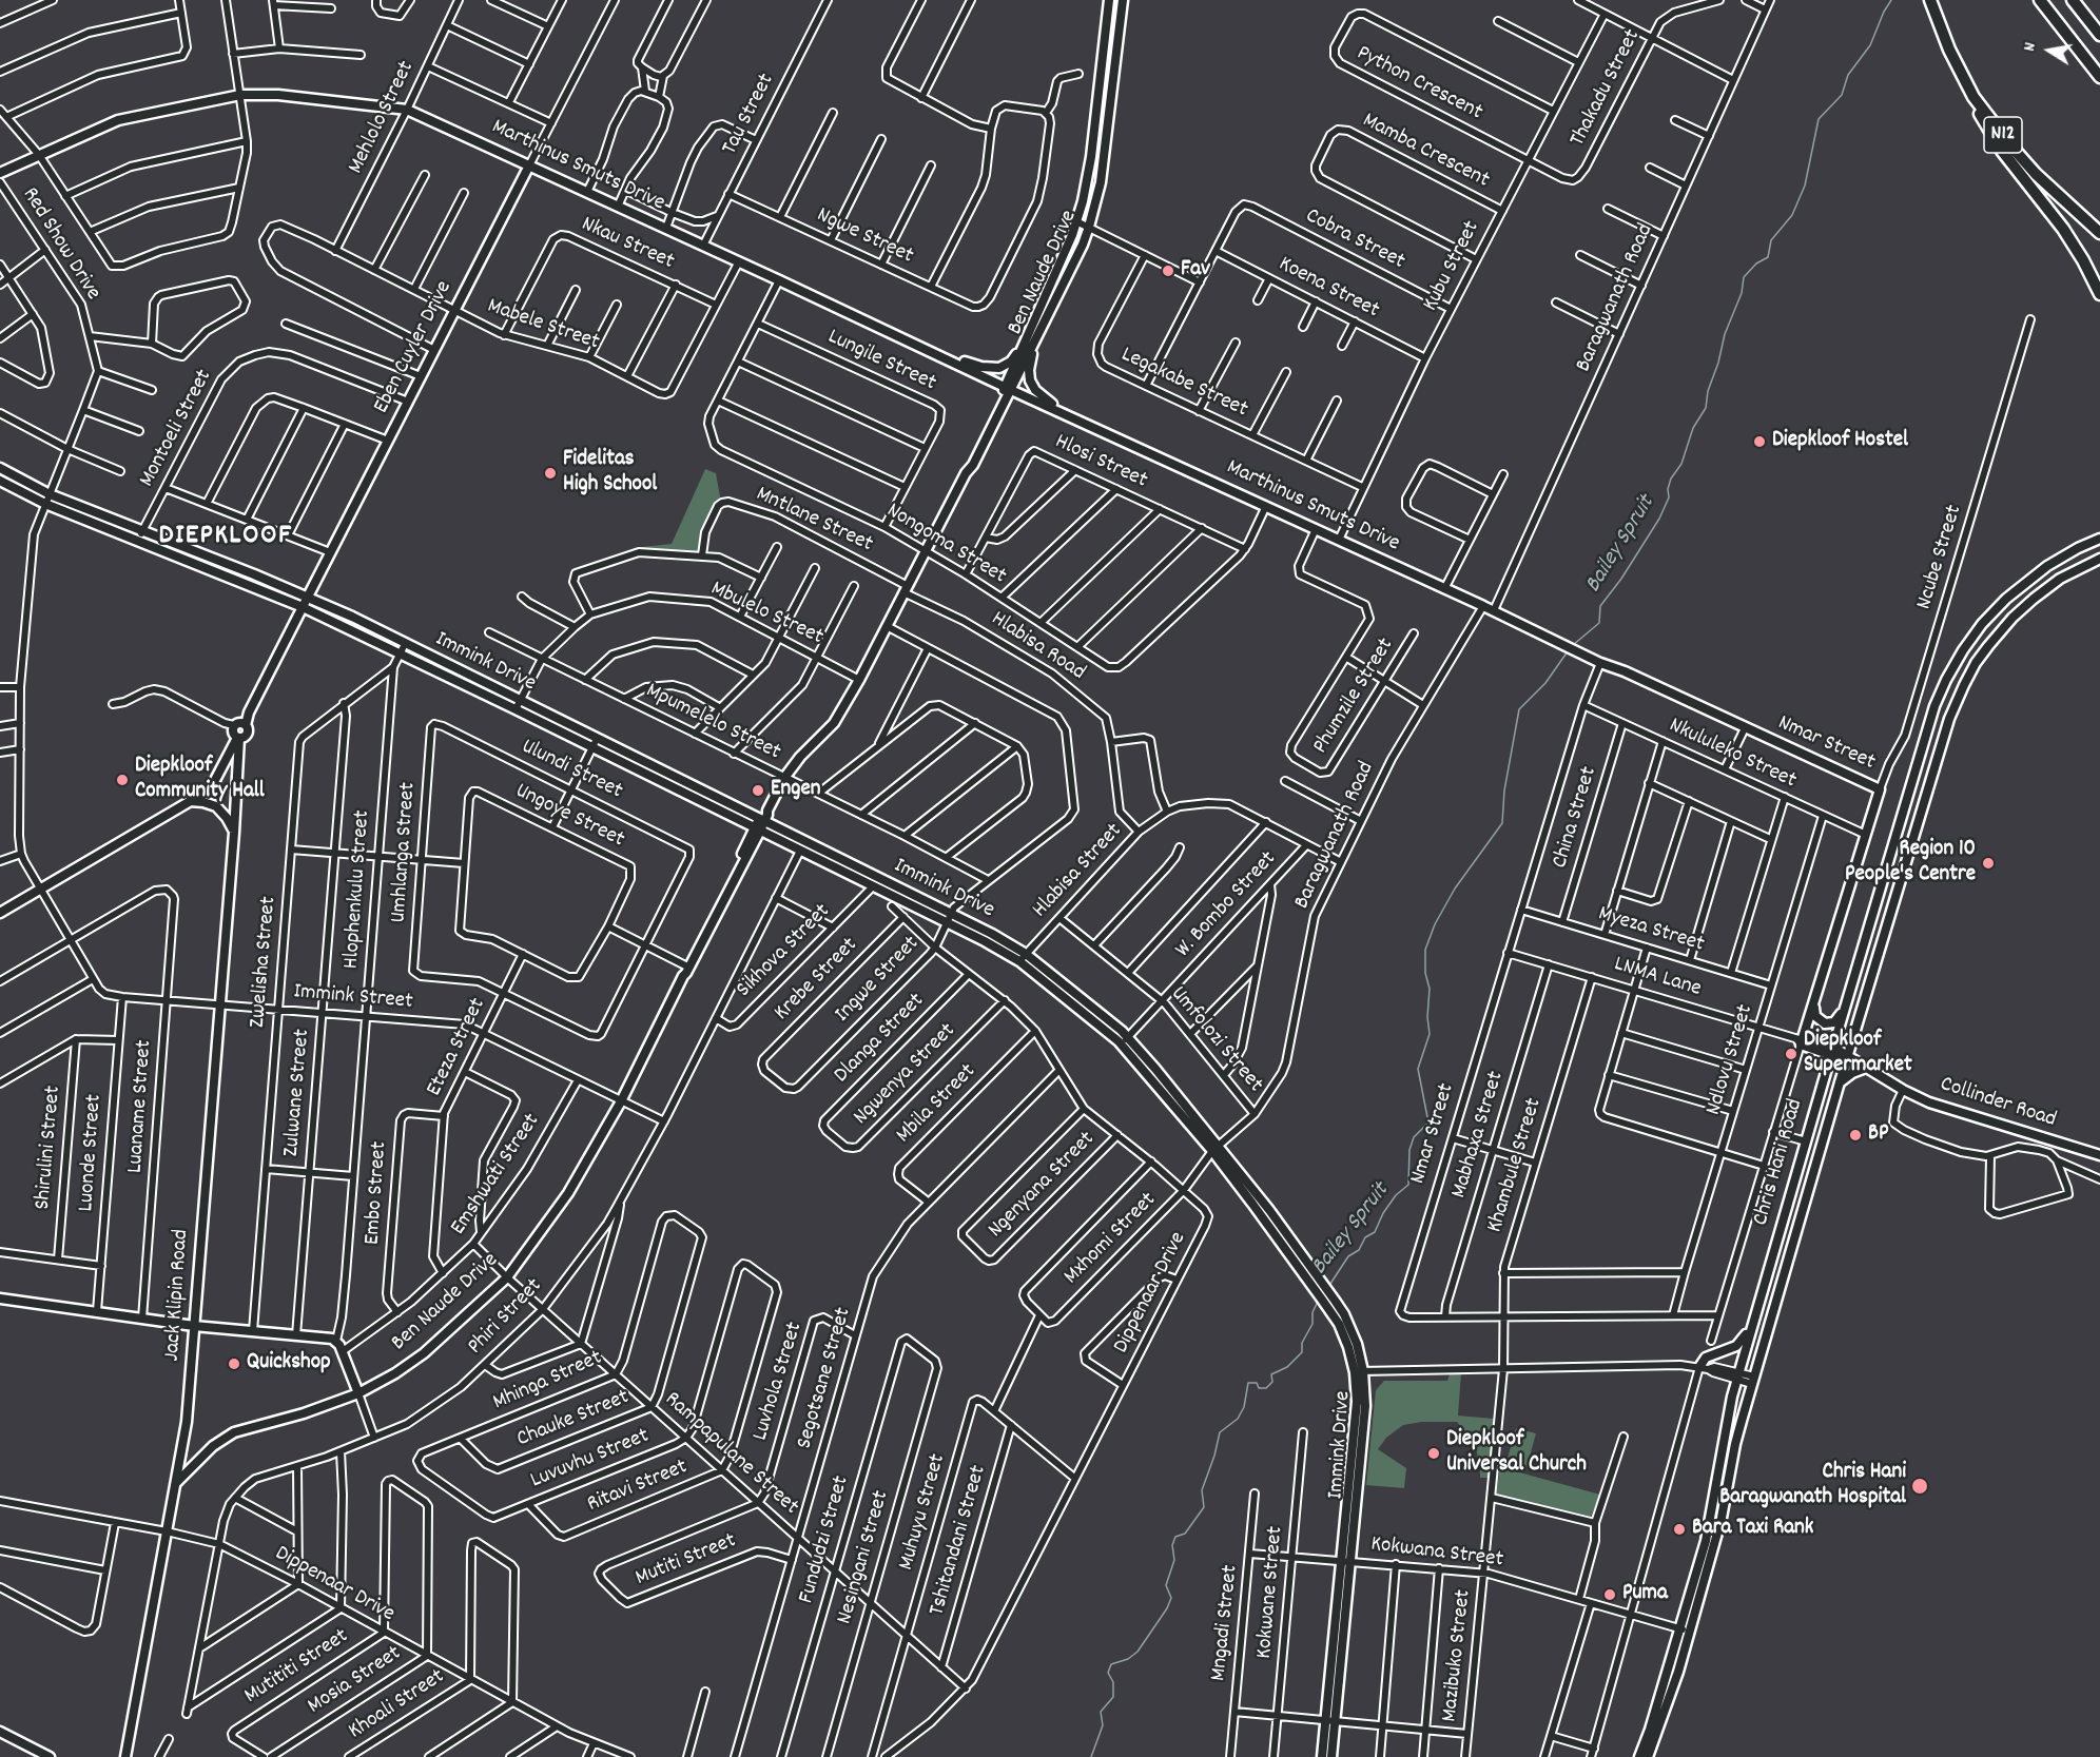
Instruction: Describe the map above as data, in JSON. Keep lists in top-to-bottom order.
{
  "streets": {
    "highway": ["N12"],
    "main road": [
      "Marthinus Smuts Drive",
      "Ben Naude Drive",
      "Eben Cuyler Drive",
      "Immink Drive",
      "Nmar Street",
      "Collinder Road",
      "Chris Hani Road",
      "Jack Klipin Road"
    ],
    "street": [
      "Python Crescent",
      "Thakadu Street",
      "Tau Street",
      "Mehlolo Street",
      "Mamba Crescent",
      "Ngwe Street",
      "Cobra Street",
      "Red Show Drive",
      "Nkau Street",
      "Kubu Street",
      "Koena Street",
      "Baragwanath Road",
      "Mabele Street",
      "Lungile Street",
      "Legakabe Street",
      "Montoeli Street",
      "Hlosi Street",
      "Mntlane Street",
      "Nongoma Street",
      "Ncube Street",
      "Mbulelo Street",
      "Hlabisa Road",
      "Phumzile Street",
      "Mpumelelo Street",
      "Nkululeko Street",
      "Ulundi Street",
      "Ungoye Street",
      "China Street",
      "Umhlanga Street",
      "Hlabisa Street",
      "Hlophenkulu Street",
      "W. Bombo Street",
      "Myeza Street",
      "Sikhova Street",
      "Zwelisha Street",
      "LNMA Lane",
      "Krebe Street",
      "Ingwe Street",
      "Immink Street",
      "Dlanga Street",
      "Umfolozi Street",
      "Eteza Street",
      "Ndlovu Street",
      "Ngwenya Street",
      "Zulwane Street",
      "Mbila Street",
      "Luaname Street",
      "Mabhaxa Street",
      "Shirulini Street",
      "Luonde Street",
      "Khambule Street",
      "Emshwati Street",
      "Ngenyana Street",
      "Embo Street",
      "Mxhomi Street",
      "Dippenaar Drive",
      "Phiri Street",
      "Segotsane Street",
      "Mhinga Street",
      "Luvhola Street",
      "Chauke Street",
      "Rampapulane Street",
      "Luvuvhu Street",
      "Ritavi Street",
      "Muhuyu Street",
      "Fundudzi Street",
      "Tshitandani Street",
      "Kokwana Street",
      "Nesingani Street",
      "Mutiti Street",
      "Kokwane Street",
      "Mngadi Street",
      "Mazibuko Street",
      "Mutititi Street",
      "Mosia Street",
      "Khoali Street"
    ]
  },
  "crossings": [
    ["Python Crescent", "Thakadu Street"],
    ["Python Crescent", "Kubu Street"],
    ["Thakadu Street", "Kubu Street"],
    ["Tau Street", "Marthinus Smuts Drive"],
    ["Tau Street", "Ngwe Street"],
    ["Mehlolo Street", "Marthinus Smuts Drive"],
    ["Mehlolo Street", "Mabele Street"],
    ["Mamba Crescent", "Kubu Street"],
    ["Marthinus Smuts Drive", "Kubu Street"],
    ["Marthinus Smuts Drive", "Ben Naude Drive"],
    ["Marthinus Smuts Drive", "Baragwanath Road"],
    ["Marthinus Smuts Drive", "Eben Cuyler Drive"],
    ["Marthinus Smuts Drive", "Nongoma Street"],
    ["Marthinus Smuts Drive", "Nmar Street"],
    ["Cobra Street", "Kubu Street"],
    ["Cobra Street", "Koena Street"],
    ["Nkau Street", "Mabele Street"],
    ["Kubu Street", "Koena Street"],
    ["Kubu Street", "Legakabe Street"],
    ["Ben Naude Drive", "Mntlane Street"],
    ["Ben Naude Drive", "Nongoma Street"],
    ["Ben Naude Drive", "Mbulelo Street"],
    ["Ben Naude Drive", "Hlabisa Road"],
    ["Ben Naude Drive", "Immink Drive"],
    ["Ben Naude Drive", "Mpumelelo Street"],
    ["Ben Naude Drive", "Ingwe Street"],
    ["Ben Naude Drive", "Immink Street"],
    ["Ben Naude Drive", "Jack Klipin Road"],
    ["Ben Naude Drive", "Rampapulane Street"],
    ["Baragwanath Road", "Immink Drive"],
    ["Baragwanath Road", "Nmar Street"],
    ["Baragwanath Road", "Hlabisa Street"],
    ["Baragwanath Road", "Umfolozi Street"],
    ["Baragwanath Road", "Mxhomi Street"],
    ["Mabele Street", "Eben Cuyler Drive"],
    ["Eben Cuyler Drive", "Montoeli Street"],
    ["Eben Cuyler Drive", "Immink Drive"],
    ["Eben Cuyler Drive", "Immink Street"],
    ["Eben Cuyler Drive", "Jack Klipin Road"],
    ["Lungile Street", "Nongoma Street"],
    ["Montoeli Street", "Immink Drive"],
    ["Hlosi Street", "Nongoma Street"],
    ["Mntlane Street", "Hlabisa Road"],
    ["Ncube Street", "Nmar Street"],
    ["Mbulelo Street", "Immink Drive"],
    ["Mbulelo Street", "Mpumelelo Street"],
    ["Hlabisa Road", "Hlabisa Street"],
    ["Immink Drive", "Hlabisa Street"],
    ["Immink Drive", "W. Bombo Street"],
    ["Immink Drive", "Sikhova Street"],
    ["Immink Drive", "Zwelisha Street"],
    ["Immink Drive", "Ingwe Street"],
    ["Immink Drive", "Mxhomi Street"],
    ["Immink Drive", "Phiri Street"],
    ["Immink Drive", "Kokwana Street"],
    ["Mpumelelo Street", "Ingwe Street"],
    ["Nmar Street", "Nkululeko Street"],
    ["Nmar Street", "Myeza Street"],
    ["Nmar Street", "LNMA Lane"],
    ["Nmar Street", "Ndlovu Street"],
    ["Nmar Street", "Collinder Road"],
    ["Nmar Street", "Mabhaxa Street"],
    ["Nmar Street", "Khambule Street"],
    ["Nkululeko Street", "China Street"],
    ["Nkululeko Street", "Ndlovu Street"],
    ["Ulundi Street", "Umhlanga Street"],
    ["Ungoye Street", "Eteza Street"],
    ["China Street", "Myeza Street"],
    ["Umhlanga Street", "Eteza Street"],
    ["Hlabisa Street", "W. Bombo Street"],
    ["Hlabisa Street", "Umfolozi Street"],
    ["Hlophenkulu Street", "Zwelisha Street"],
    ["Hlophenkulu Street", "Immink Street"],
    ["W. Bombo Street", "Umfolozi Street"],
    ["Myeza Street", "Ndlovu Street"],
    ["Sikhova Street", "Phiri Street"],
    ["Zwelisha Street", "Immink Street"],
    ["Zwelisha Street", "Zulwane Street"],
    ["LNMA Lane", "Ndlovu Street"],
    ["LNMA Lane", "Collinder Road"],
    ["LNMA Lane", "Mabhaxa Street"],
    ["LNMA Lane", "Khambule Street"],
    ["Krebe Street", "Ingwe Street"],
    ["Krebe Street", "Dippenaar Drive"],
    ["Ingwe Street", "Dippenaar Drive"],
    ["Immink Street", "Eteza Street"],
    ["Immink Street", "Zulwane Street"],
    ["Immink Street", "Luaname Street"],
    ["Immink Street", "Luonde Street"],
    ["Immink Street", "Emshwati Street"],
    ["Immink Street", "Jack Klipin Road"],
    ["Immink Street", "Phiri Street"],
    ["Dlanga Street", "Ngwenya Street"],
    ["Dlanga Street", "Dippenaar Drive"],
    ["Eteza Street", "Emshwati Street"],
    ["Eteza Street", "Embo Street"],
    ["Ngwenya Street", "Dippenaar Drive"],
    ["Collinder Road", "Chris Hani Road"],
    ["Mbila Street", "Dippenaar Drive"],
    ["Mbila Street", "Segotsane Street"],
    ["Chris Hani Road", "Kokwana Street"],
    ["Khambule Street", "Mazibuko Street"],
    ["Emshwati Street", "Embo Street"],
    ["Emshwati Street", "Rampapulane Street"],
    ["Ngenyana Street", "Dippenaar Drive"],
    ["Mxhomi Street", "Dippenaar Drive"],
    ["Dippenaar Drive", "Jack Klipin Road"],
    ["Dippenaar Drive", "Phiri Street"],
    ["Dippenaar Drive", "Segotsane Street"],
    ["Dippenaar Drive", "Rampapulane Street"],
    ["Dippenaar Drive", "Mutititi Street"],
    ["Dippenaar Drive", "Mosia Street"],
    ["Dippenaar Drive", "Khoali Street"],
    ["Phiri Street", "Rampapulane Street"],
    ["Segotsane Street", "Luvhola Street"],
    ["Segotsane Street", "Rampapulane Street"],
    ["Segotsane Street", "Mutiti Street"],
    ["Mhinga Street", "Chauke Street"],
    ["Mhinga Street", "Rampapulane Street"],
    ["Mhinga Street", "Luvuvhu Street"],
    ["Luvhola Street", "Rampapulane Street"],
    ["Luvhola Street", "Mutiti Street"],
    ["Chauke Street", "Rampapulane Street"],
    ["Rampapulane Street", "Luvuvhu Street"],
    ["Rampapulane Street", "Ritavi Street"],
    ["Rampapulane Street", "Muhuyu Street"],
    ["Rampapulane Street", "Fundudzi Street"],
    ["Rampapulane Street", "Tshitandani Street"],
    ["Rampapulane Street", "Nesingani Street"],
    ["Rampapulane Street", "Mutiti Street"],
    ["Luvuvhu Street", "Ritavi Street"],
    ["Fundudzi Street", "Nesingani Street"],
    ["Kokwana Street", "Kokwane Street"],
    ["Kokwana Street", "Mngadi Street"],
    ["Kokwana Street", "Mazibuko Street"],
    ["Mutititi Street", "Mosia Street"]
  ],
  "districts": ["DIEPKLOOF"],
  "water": ["Bailey Spruit"],
  "places": [
    "Fav",
    "Diepkloof Hostel",
    "Fidelitas High School",
    "Diepkloof Community Hall",
    "Engen",
    "Region 10 People's Centre",
    "Diepkloof Supermarket",
    "BP",
    "Quickshop",
    "Diepkloof Universal Church",
    "Chris Hani Baragwanath Hospital",
    "Bara Taxi Rank",
    "Puma"
  ],
  "north": "left"
}
